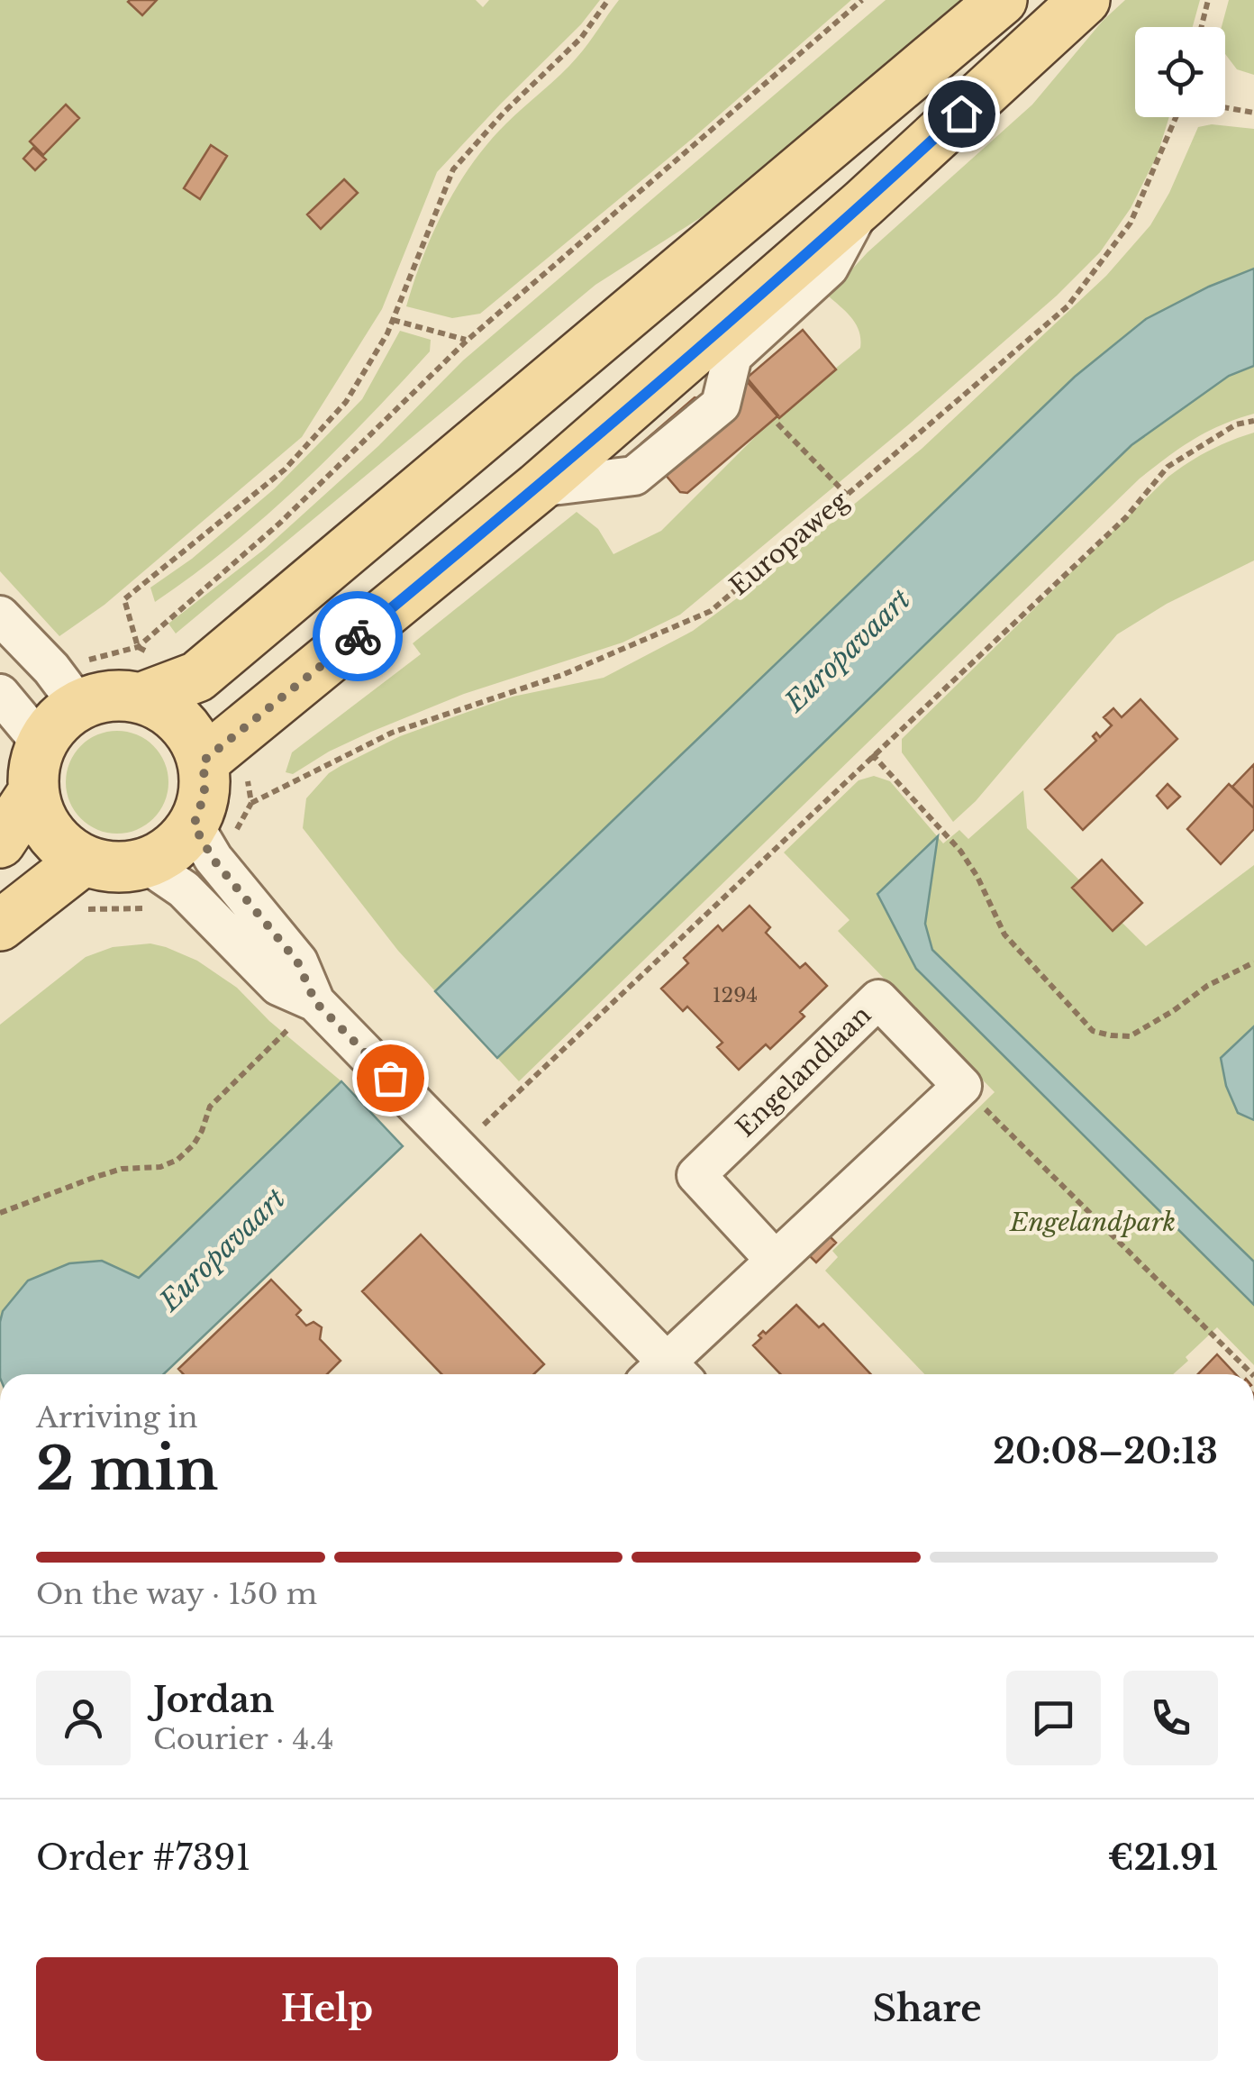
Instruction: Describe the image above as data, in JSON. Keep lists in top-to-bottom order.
{
  "streets": {
    "street": ["Engelandlaan"],
    "path": ["Europaweg"]
  },
  "water": ["Europavaart"],
  "parks": ["Engelandpark"],
  "house_numbers": ["1294"],
  "page": {
    "heading": ["2 min", "Arriving in", "20:08–20:13"],
    "panel": [
      "Jordan",
      "Courier · 4.4",
      "Order #7391",
      "€21.91"
    ],
    "bar": "On the way · 150 m",
    "buttons": ["Help", "Share"]
  }
}
